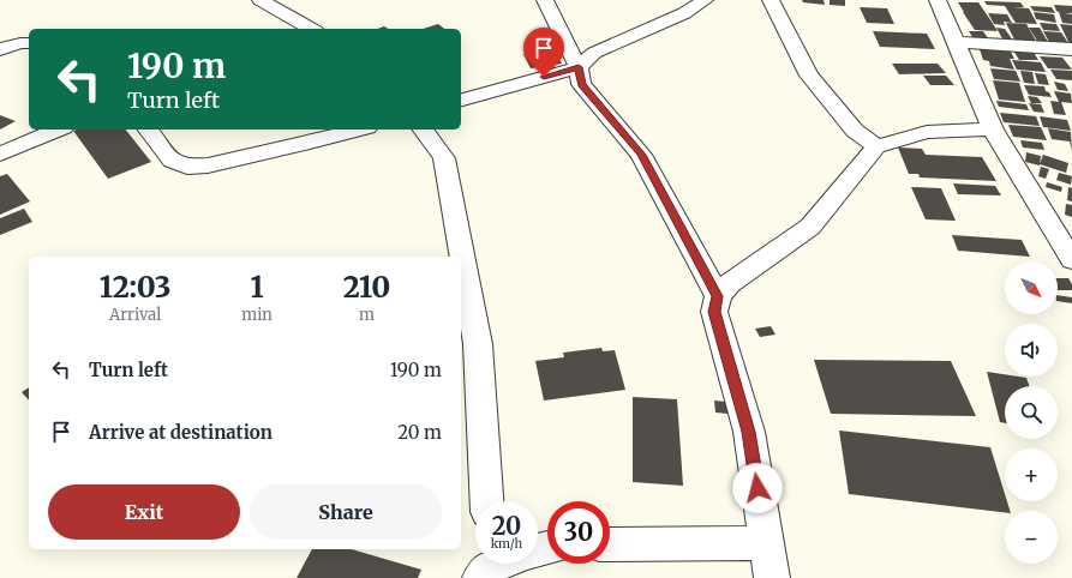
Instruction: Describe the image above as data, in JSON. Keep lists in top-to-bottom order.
{
  "north": "bottom right",
  "page": {
    "turn": ["190 m", "Turn left"],
    "eta": [
      "12:03",
      "Arrival",
      "1",
      "min",
      "210",
      "m"
    ],
    "map_buttons": ["+", "−"],
    "list": [
      {
        "name": "Turn left",
        "value": "190 m"
      },
      {
        "name": "Arrive at destination",
        "value": "20 m"
      }
    ],
    "buttons": ["Exit", "Share"],
    "speed": "20 km/h",
    "limit": "30"
  }
}
